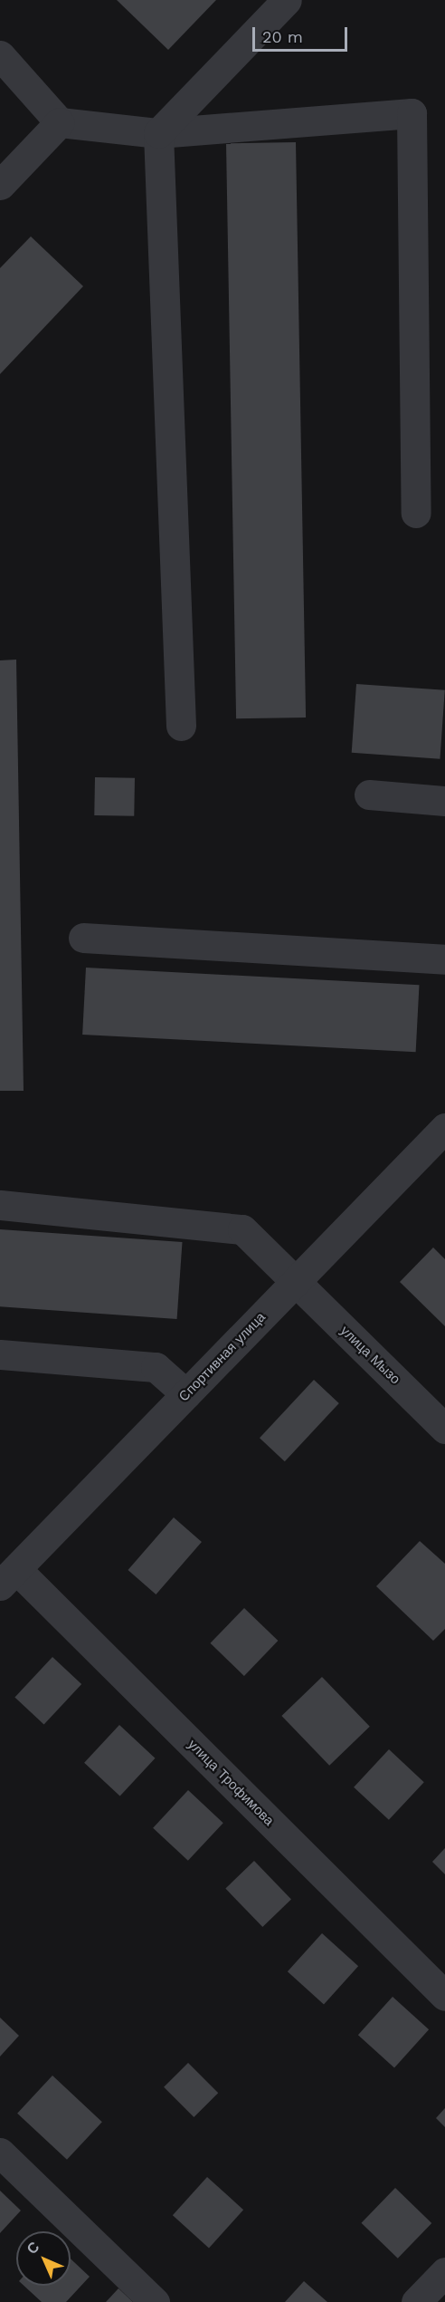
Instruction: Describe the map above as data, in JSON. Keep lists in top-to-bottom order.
{
  "streets": {
    "street": ["улица Мызо", "Спортивная улица", "улица Трофимова"]
  },
  "crossings": [
    ["улица Мызо", "Спортивная улица"],
    ["Спортивная улица", "улица Трофимова"]
  ],
  "scale_bar": "20 m",
  "north": "top left"
}
